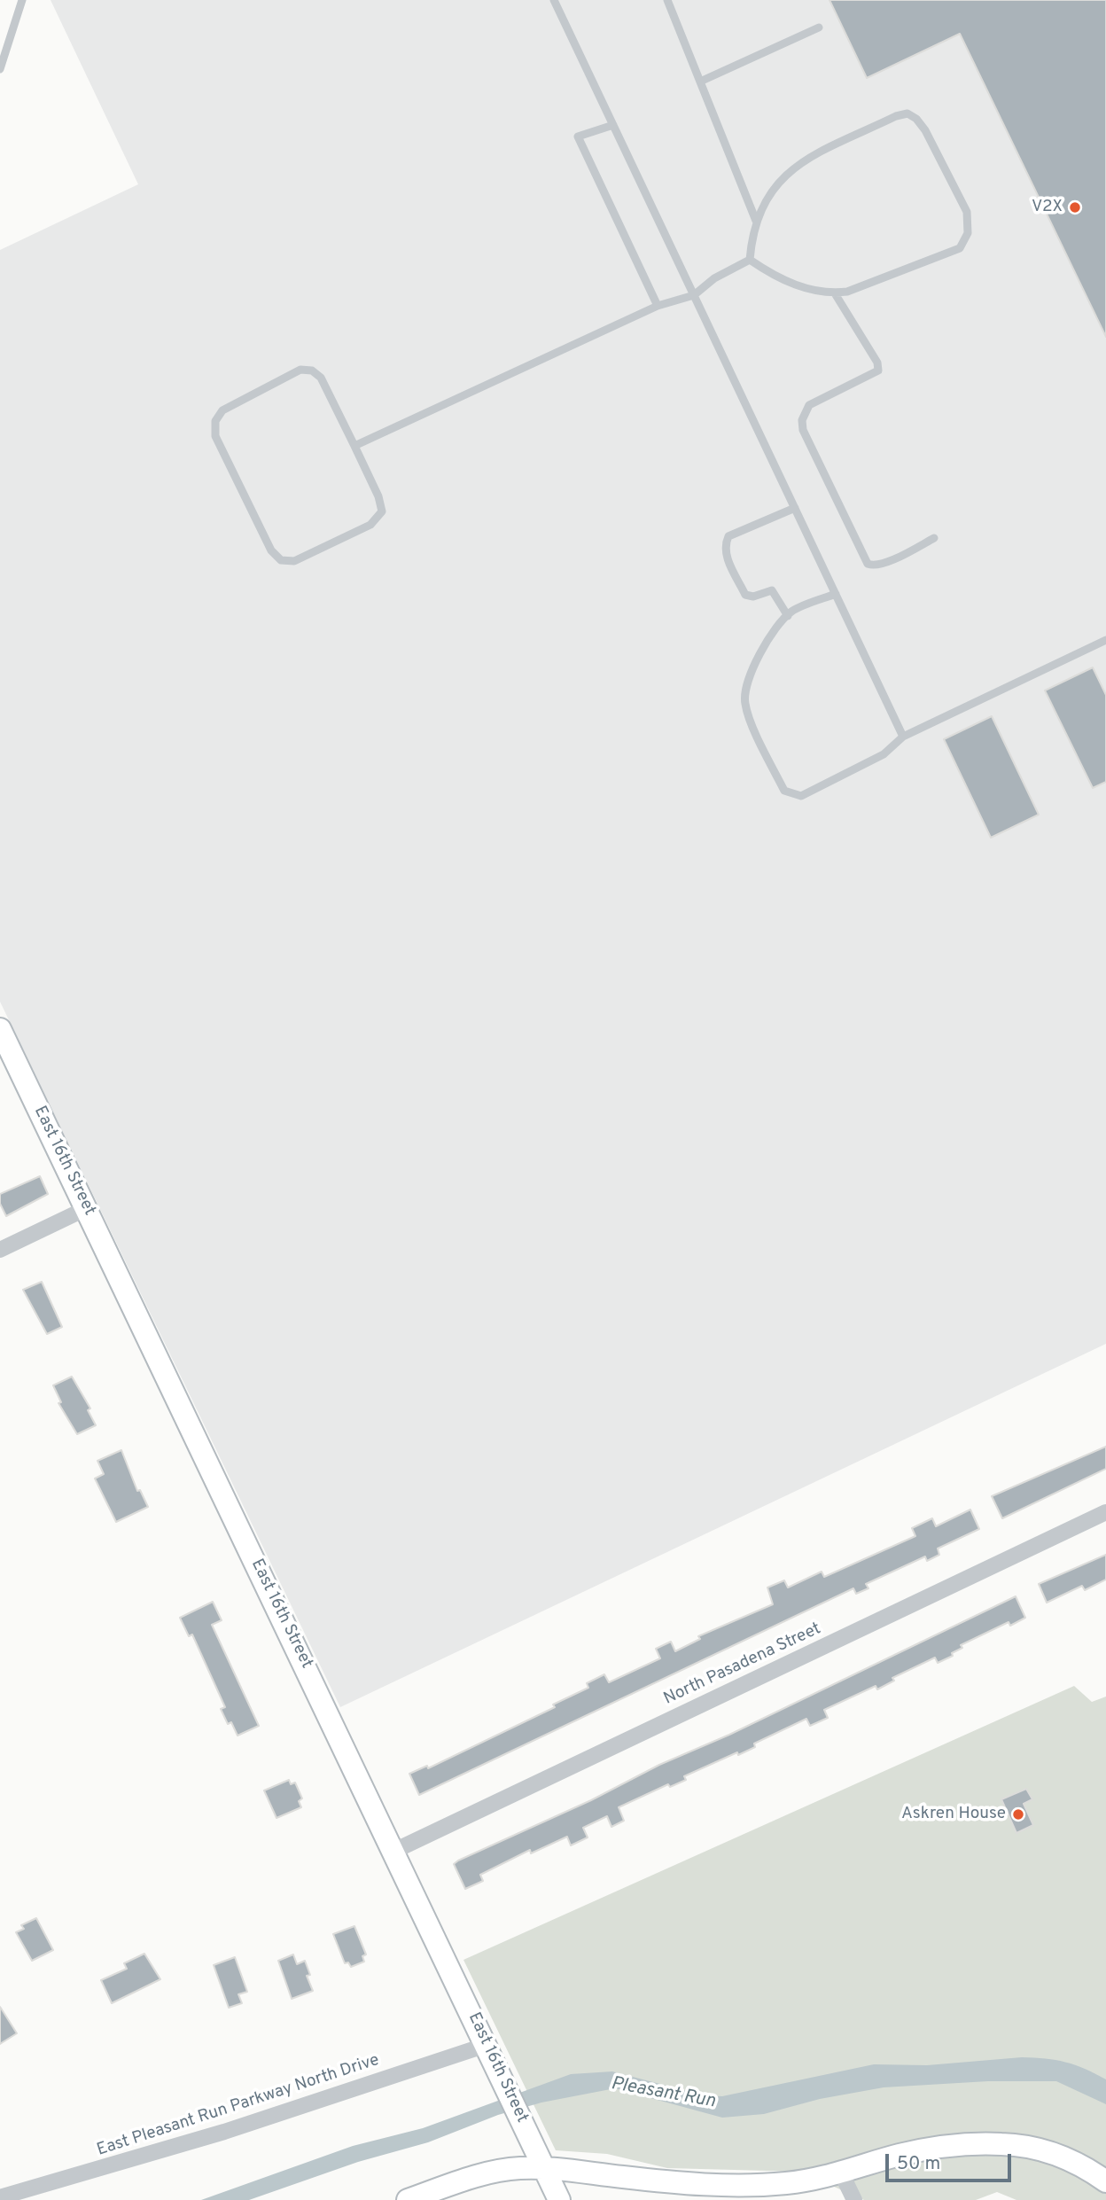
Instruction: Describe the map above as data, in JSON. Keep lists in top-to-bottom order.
{
  "streets": {
    "street": ["East 16th Street", "North Pasadena Street", "East Pleasant Run Parkway North Drive"]
  },
  "crossings": [
    ["East 16th Street", "North Pasadena Street"],
    ["East 16th Street", "East Pleasant Run Parkway North Drive"]
  ],
  "water": ["Pleasant Run"],
  "places": ["V2X", "Askren House"],
  "scale_bar": "50 m"
}
